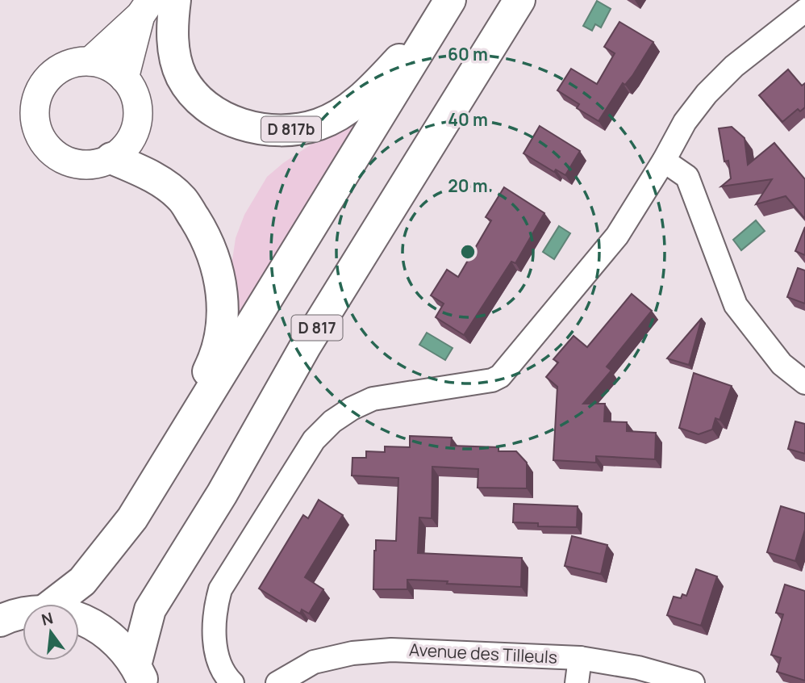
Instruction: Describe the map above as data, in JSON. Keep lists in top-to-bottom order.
{
  "streets": {
    "main road": ["D 817b", "D 817"],
    "street": ["Avenue des Tilleuls"]
  },
  "north": "top",
  "rings": ["60 m", "40 m", "20 m"]
}
